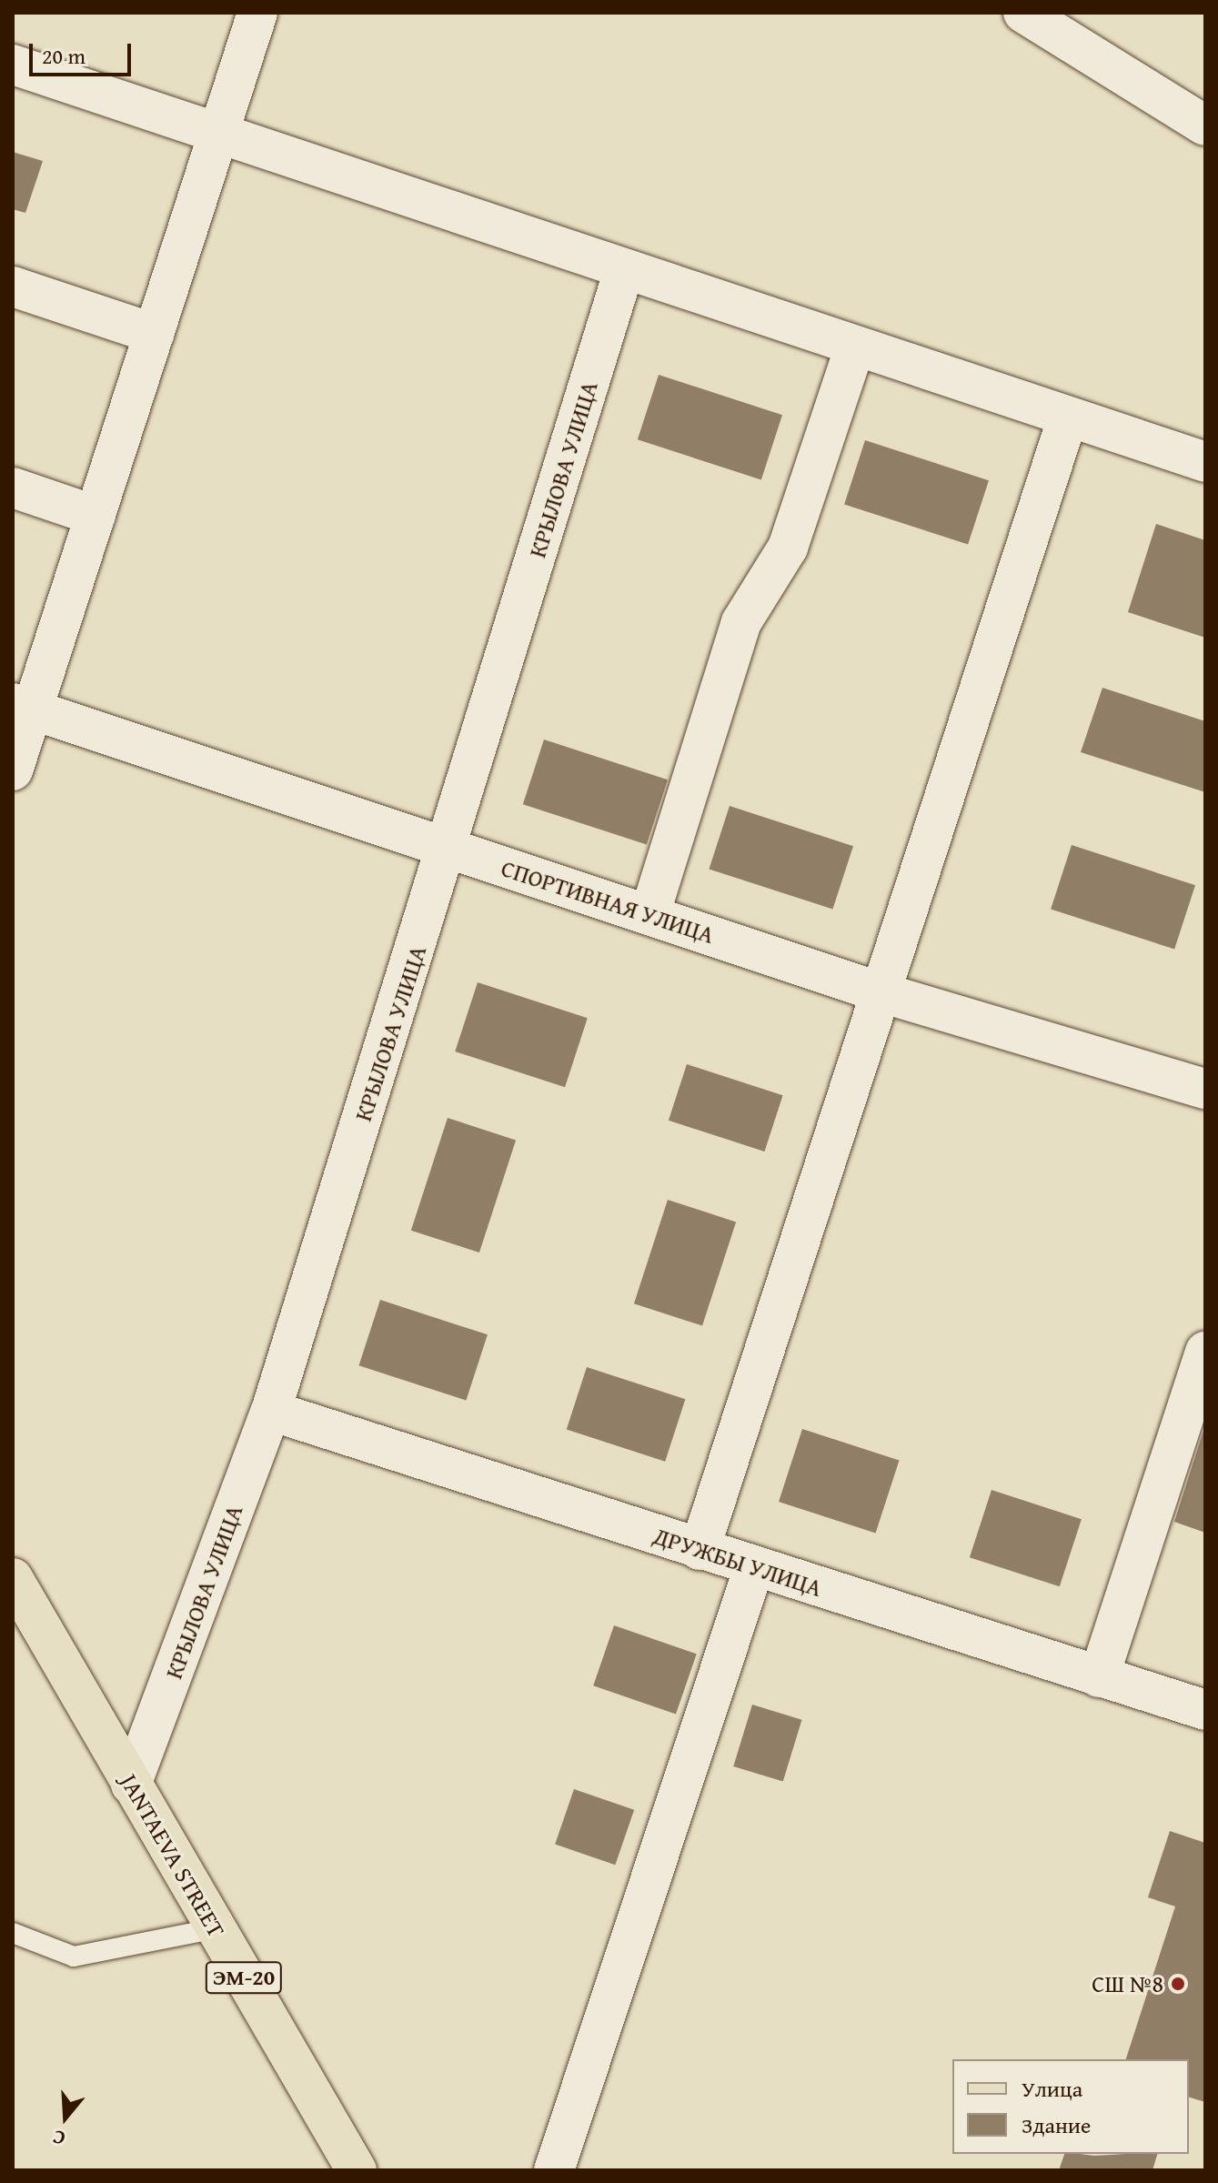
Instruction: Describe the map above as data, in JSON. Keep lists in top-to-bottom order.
{
  "streets": {
    "main road": ["JANTAEVA STREET", "ЭМ-20"],
    "street": ["КРЫЛОВА УЛИЦА", "СПОРТИВНАЯ УЛИЦА", "ДРУЖБЫ УЛИЦА"]
  },
  "crossings": [
    ["КРЫЛОВА УЛИЦА", "СПОРТИВНАЯ УЛИЦА"],
    ["КРЫЛОВА УЛИЦА", "ДРУЖБЫ УЛИЦА"],
    ["КРЫЛОВА УЛИЦА", "JANTAEVA STREET"]
  ],
  "places": ["СШ №8"],
  "legend": ["Улица", "Здание"],
  "scale_bar": "20 m",
  "north": "bottom"
}
